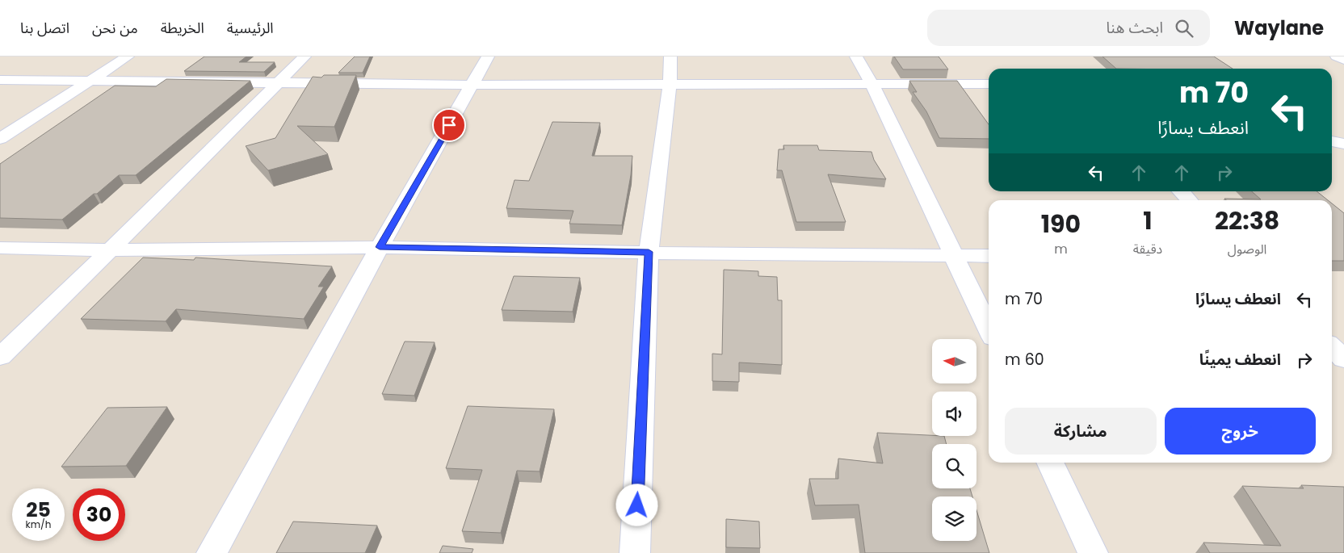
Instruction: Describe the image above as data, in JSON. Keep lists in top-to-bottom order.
{
  "north": "left",
  "page": {
    "header": "Waylane",
    "search": "ابحث هنا",
    "nav": [
      "الرئيسية",
      "الخريطة",
      "من نحن",
      "اتصل بنا"
    ],
    "turn": ["70 m", "انعطف يسارًا"],
    "eta": [
      "22:38",
      "الوصول",
      "1",
      "دقيقة",
      "190",
      "m"
    ],
    "list": [
      {
        "name": "انعطف يسارًا",
        "value": "70 m"
      },
      {
        "name": "انعطف يمينًا",
        "value": "60 m"
      }
    ],
    "buttons": ["خروج", "مشاركة"],
    "speed": "25 km/h",
    "limit": "30"
  }
}
